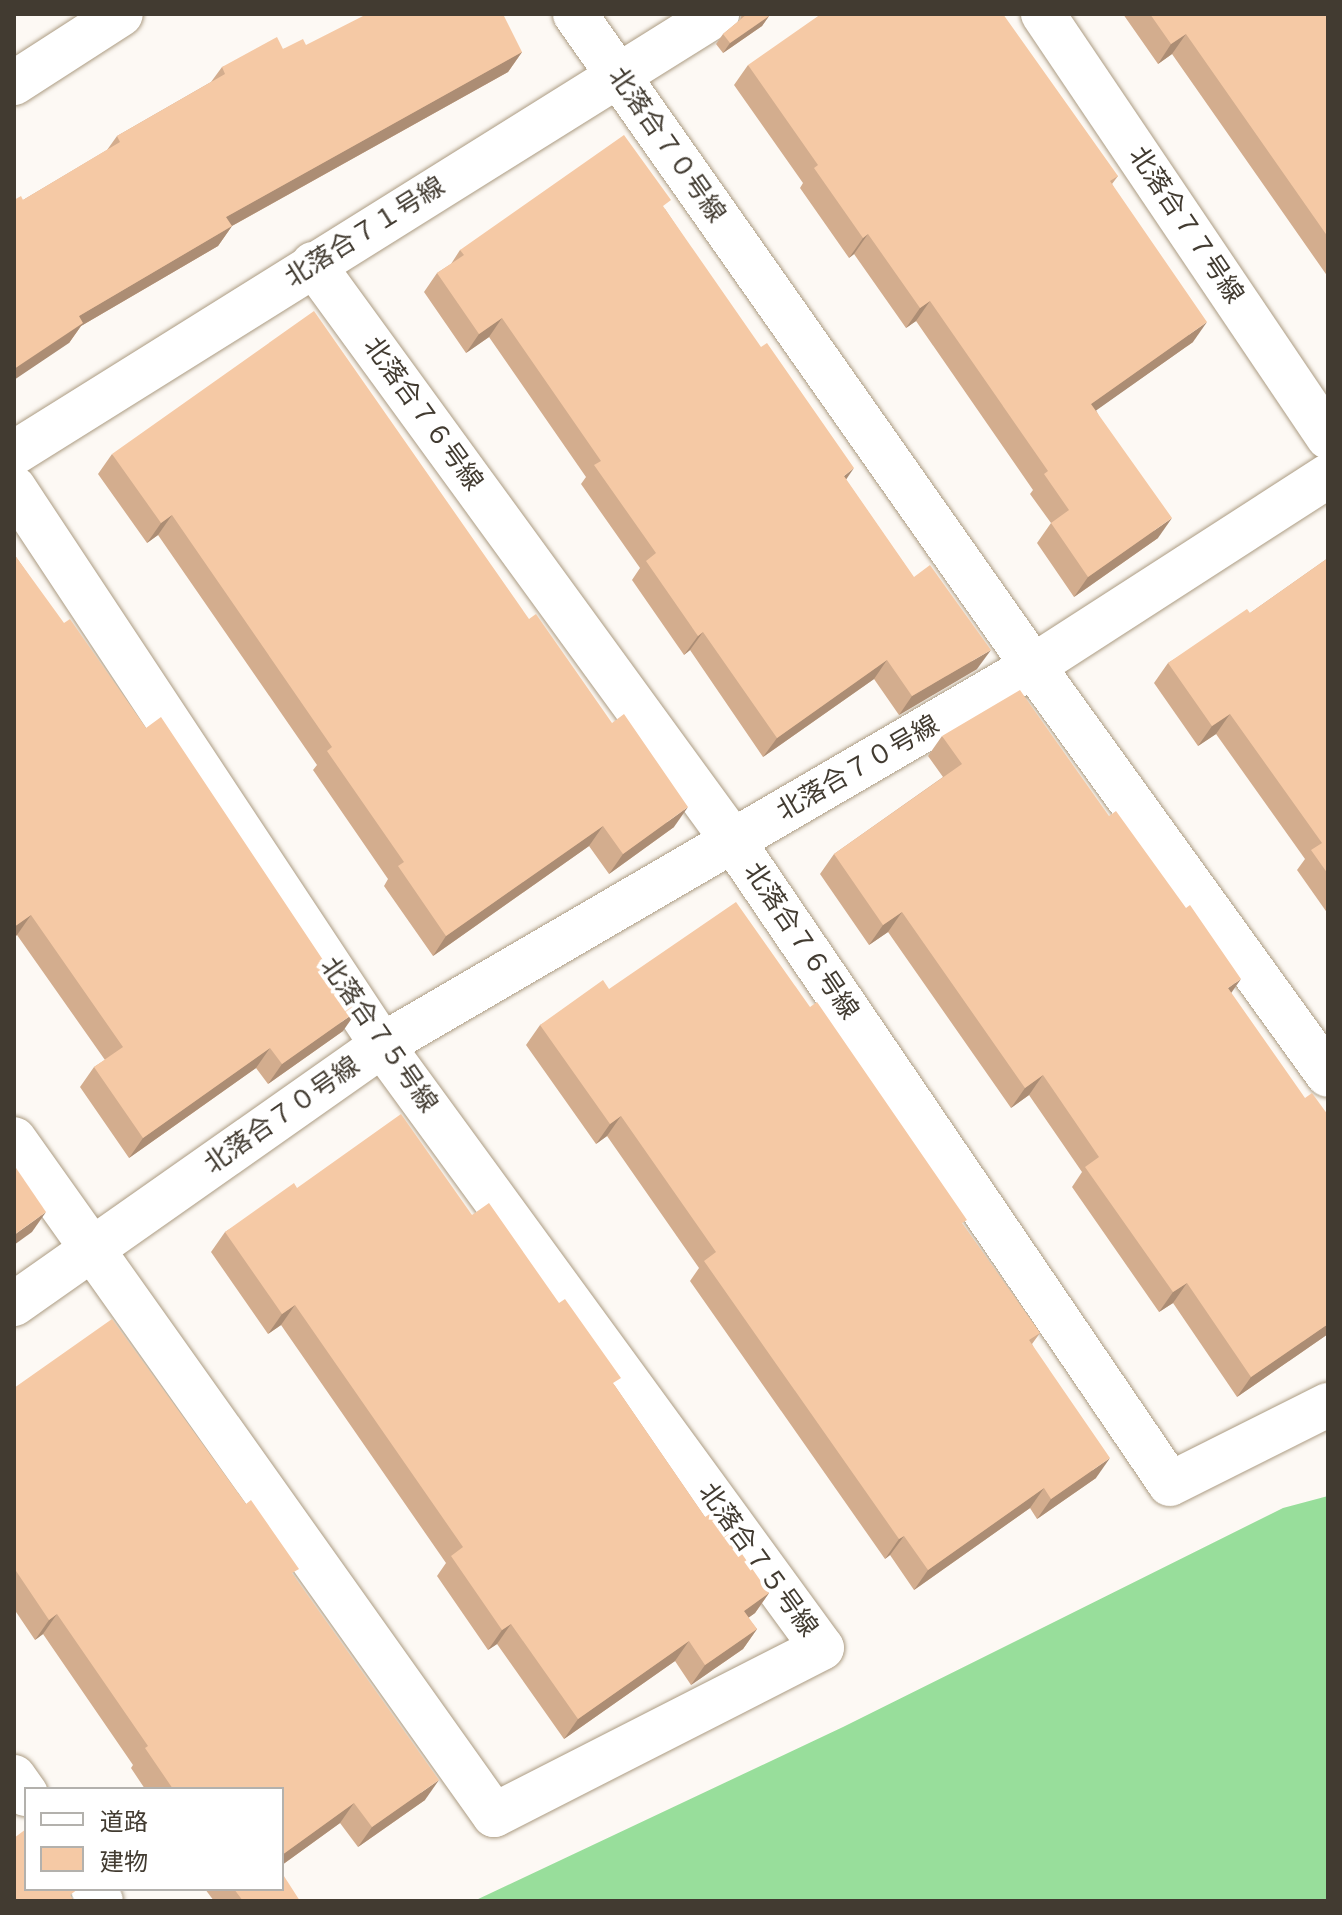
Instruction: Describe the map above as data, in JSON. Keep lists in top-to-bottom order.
{
  "streets": {
    "street": [
      "北落合７０号線",
      "北落合７７号線",
      "北落合７１号線",
      "北落合７６号線",
      "北落合７５号線"
    ]
  },
  "crossings": [
    ["北落合７０号線", "北落合７１号線"],
    ["北落合７０号線", "北落合７６号線"],
    ["北落合７０号線", "北落合７５号線"],
    ["北落合７１号線", "北落合７６号線"]
  ],
  "legend": ["道路", "建物"]
}
